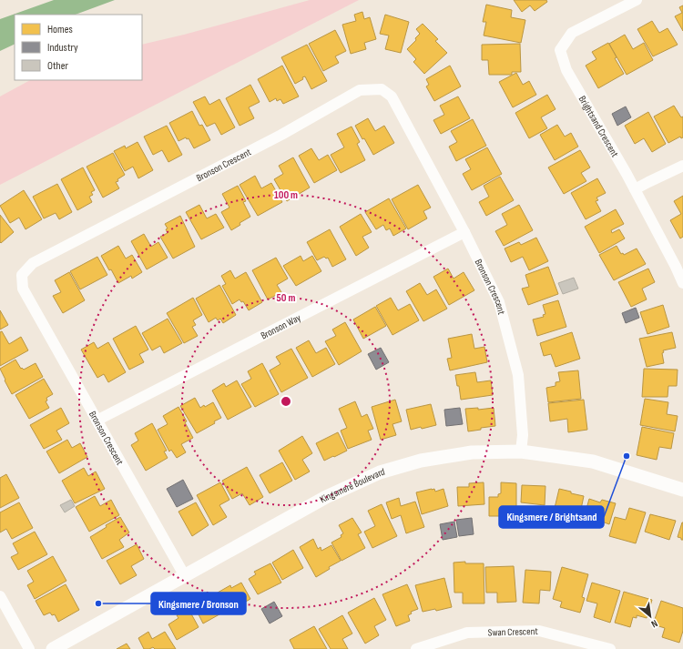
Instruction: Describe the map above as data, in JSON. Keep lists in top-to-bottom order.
{
  "streets": {
    "street": [
      "Brightsand Crescent",
      "Bronson Crescent",
      "Bronson Way",
      "Kingsmere Boulevard",
      "Swan Crescent"
    ]
  },
  "crossings": [
    ["Bronson Crescent", "Bronson Way"],
    ["Bronson Crescent", "Kingsmere Boulevard"]
  ],
  "places": ["Kingsmere / Brightsand", "Kingsmere / Bronson"],
  "legend": ["Homes", "Industry", "Other"],
  "north": "bottom right",
  "rings": ["100 m", "50 m"]
}
